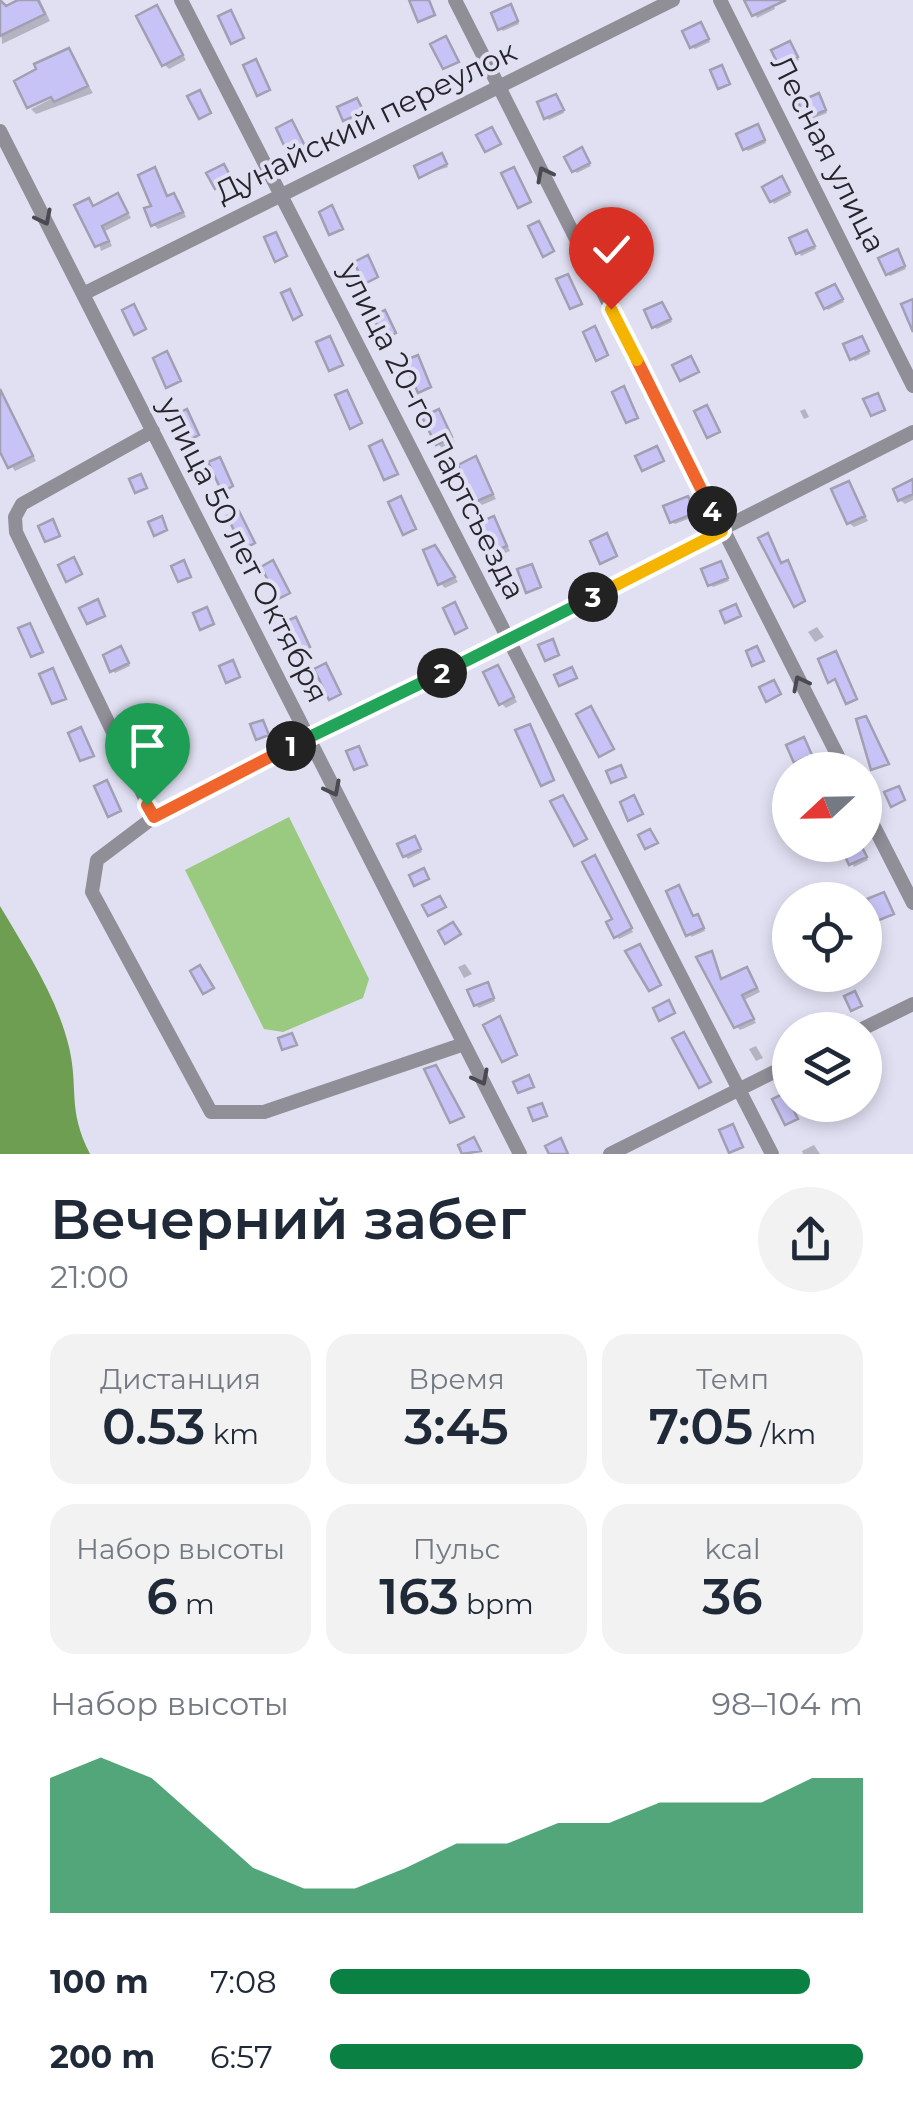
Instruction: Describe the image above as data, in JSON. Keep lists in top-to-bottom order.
{
  "streets": {
    "street": [
      "Дунайский переулок",
      "Лесная улица",
      "улица 20-го Партсъезда",
      "улица 50 лет Октября"
    ]
  },
  "crossings": [
    ["Дунайский переулок", "улица 20-го Партсъезда"],
    ["Дунайский переулок", "улица 50 лет Октября"]
  ],
  "one_way": ["улица 50 лет Октября"],
  "north": "left",
  "page": {
    "pins": [
      "4",
      "3",
      "2",
      "1"
    ],
    "heading": ["Вечерний забег", "21:00"],
    "stats": [
      ["Дистанция", "0.53 km"],
      ["Время", "3:45"],
      ["Темп", "7:05 /km"],
      ["Набор высоты", "6 m"],
      ["Пульс", "163 bpm"],
      ["kcal", "36"]
    ],
    "chart": ["Набор высоты", "98–104 m"],
    "list": [
      {
        "name": "100 m",
        "note": "7:08"
      },
      {
        "name": "200 m",
        "note": "6:57"
      }
    ]
  }
}
